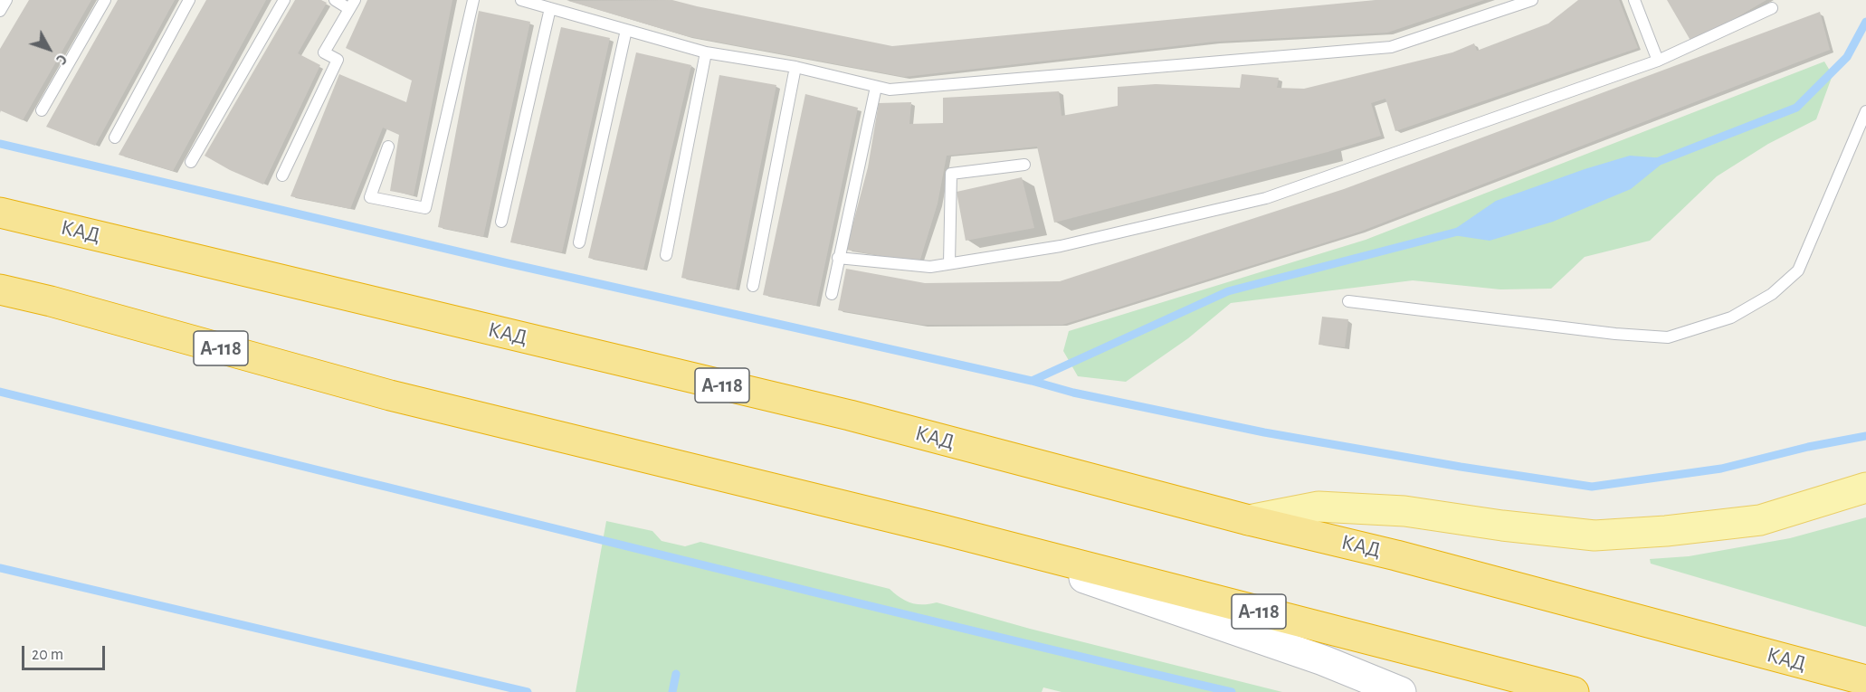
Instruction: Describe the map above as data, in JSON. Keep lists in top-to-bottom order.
{
  "streets": {
    "highway": ["КАД", "А-118"]
  },
  "scale_bar": "20 m",
  "north": "bottom right"
}
